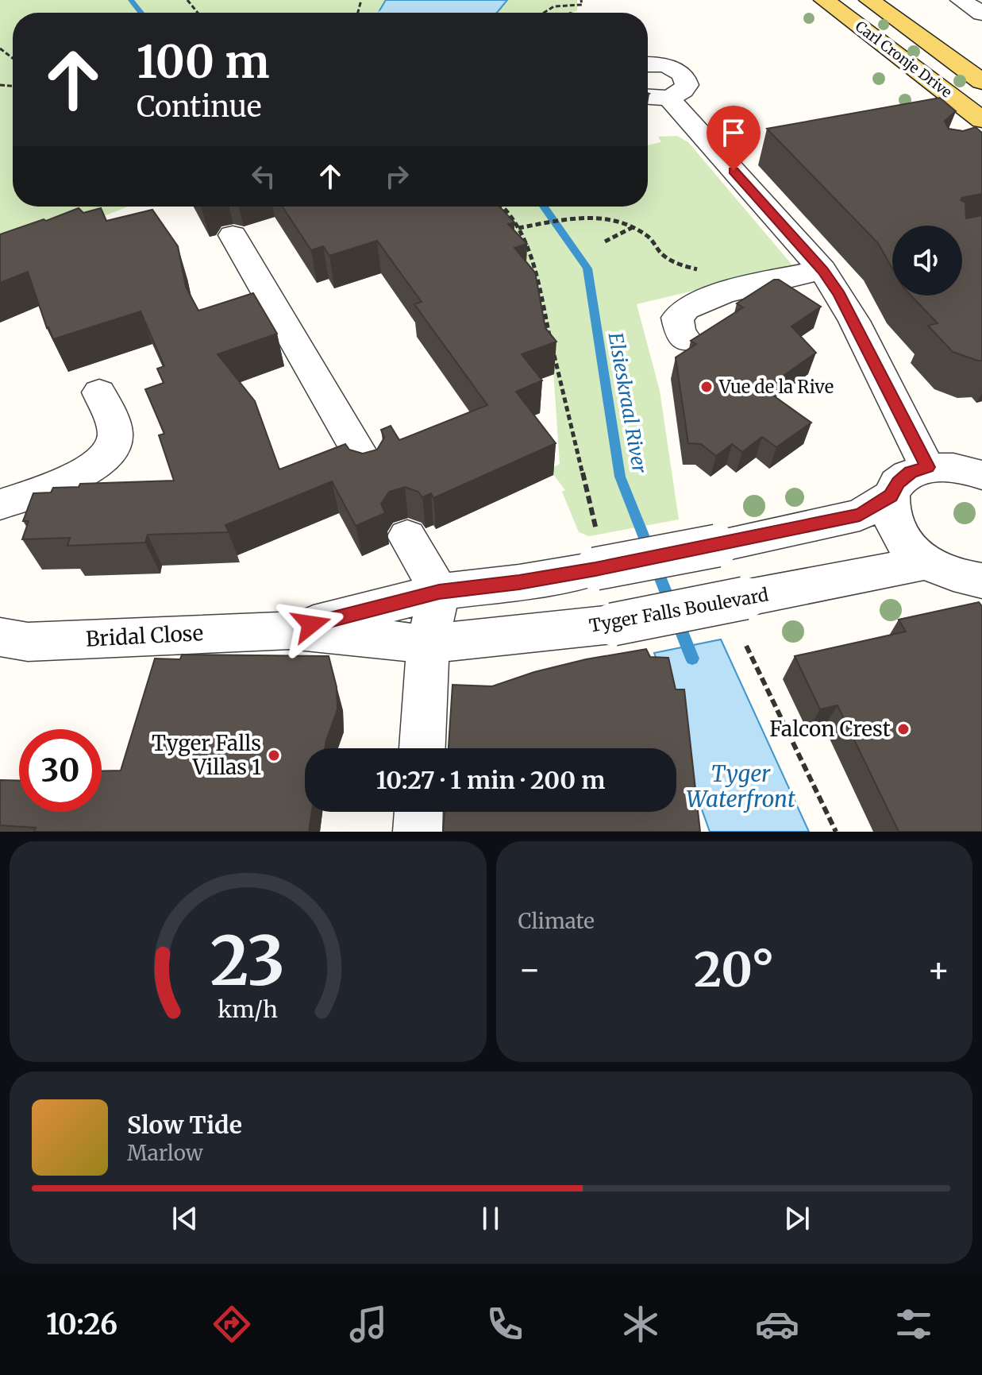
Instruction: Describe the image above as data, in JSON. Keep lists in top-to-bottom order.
{
  "streets": {
    "main road": ["Carl Cronje Drive"],
    "street": ["Tyger Falls Boulevard", "Bridal Close"]
  },
  "crossings": [
    ["Tyger Falls Boulevard", "Bridal Close"]
  ],
  "water": ["Elsieskraal River", "Tyger Waterfront"],
  "places": ["Vue de la Rive", "Falcon Crest", "Tyger Falls Villas 1"],
  "page": {
    "turn": ["100 m", "Continue"],
    "limit": "30",
    "trip": "10:27 · 1 min · 200 m",
    "tile": "Climate",
    "heat": ["−", "20°", "+"],
    "song": ["Slow Tide", "Marlow"],
    "tabs": "10:26",
    "gauge": ["23", "km/h"]
  }
}
